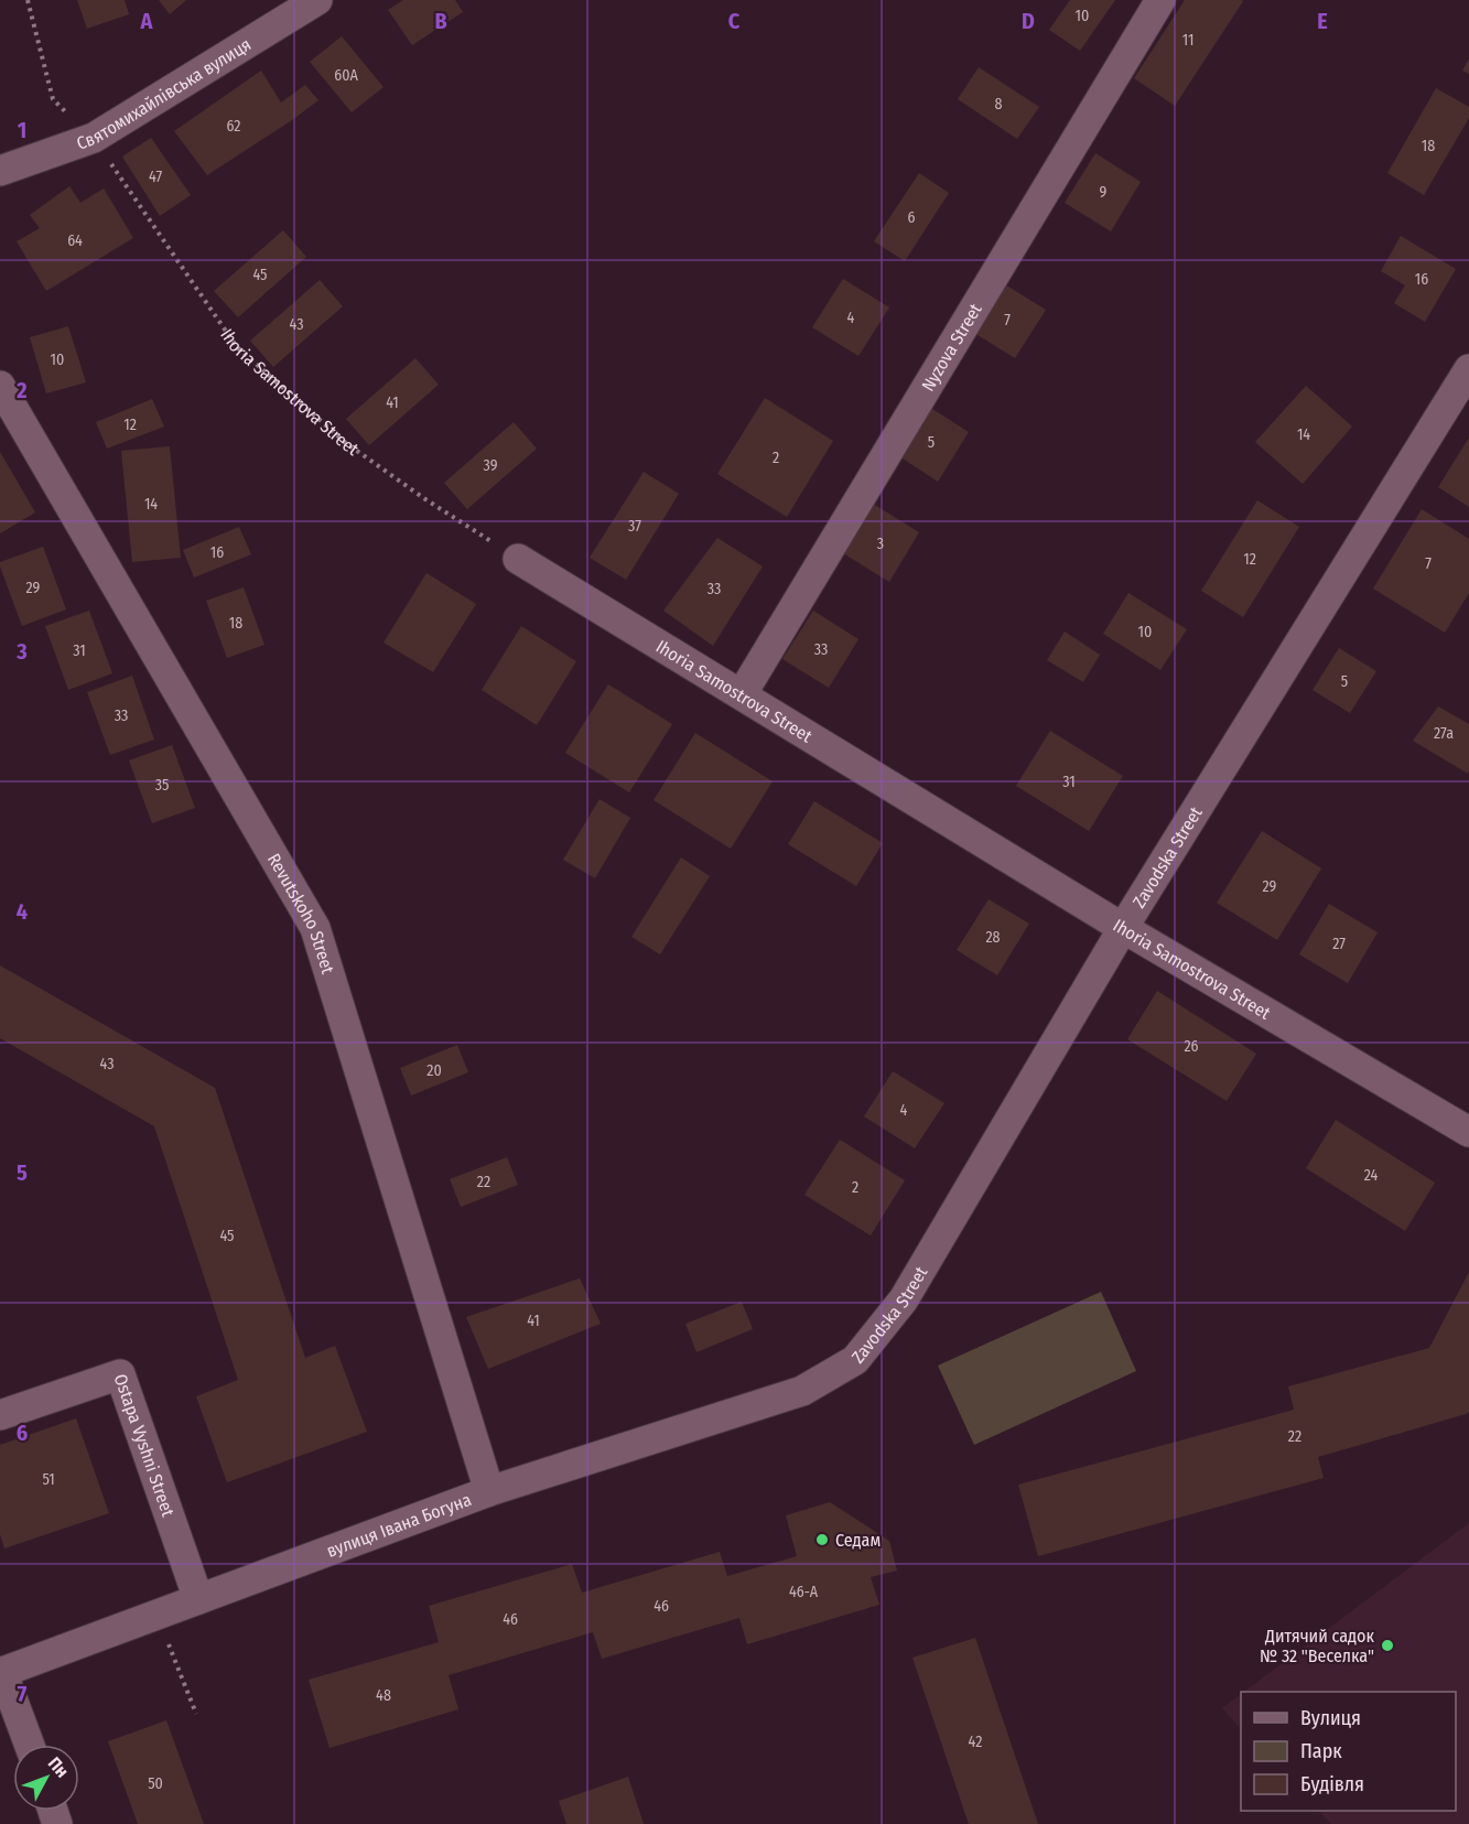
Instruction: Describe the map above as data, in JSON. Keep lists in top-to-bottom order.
{
  "streets": {
    "street": [
      "Святомихайлівська вулиця",
      "Nyzova Street",
      "Ihoria Samostrova Street",
      "Zavodska Street",
      "Revutskoho Street",
      "Ostapa Vyshni Street",
      "вулиця Івана Богуна"
    ]
  },
  "crossings": [
    ["Святомихайлівська вулиця", "Ihoria Samostrova Street"],
    ["Nyzova Street", "Ihoria Samostrova Street"],
    ["Ihoria Samostrova Street", "Zavodska Street"],
    ["Zavodska Street", "вулиця Івана Богуна"],
    ["Revutskoho Street", "вулиця Івана Богуна"],
    ["Ostapa Vyshni Street", "вулиця Івана Богуна"]
  ],
  "places": ["Седам", "Дитячий садок № 32 \"Веселка\""],
  "house_numbers": [
    "10",
    "11",
    "60А",
    "8",
    "62",
    "18",
    "47",
    "9",
    "6",
    "64",
    "45",
    "16",
    "4",
    "7",
    "43",
    "10",
    "41",
    "12",
    "14",
    "5",
    "2",
    "39",
    "14",
    "37",
    "3",
    "16",
    "12",
    "7",
    "29",
    "33",
    "18",
    "10",
    "33",
    "31",
    "5",
    "33",
    "27а",
    "31",
    "35",
    "29",
    "28",
    "27",
    "26",
    "43",
    "20",
    "4",
    "24",
    "22",
    "2",
    "45",
    "41",
    "22",
    "51",
    "46-А",
    "46",
    "46",
    "48",
    "42",
    "50"
  ],
  "legend": ["Вулиця", "Парк", "Будівля"],
  "north": "top right",
  "grid": {
    "columns": [
      "A",
      "B",
      "C",
      "D",
      "E"
    ],
    "rows": [
      "1",
      "2",
      "3",
      "4",
      "5",
      "6",
      "7"
    ]
  }
}
